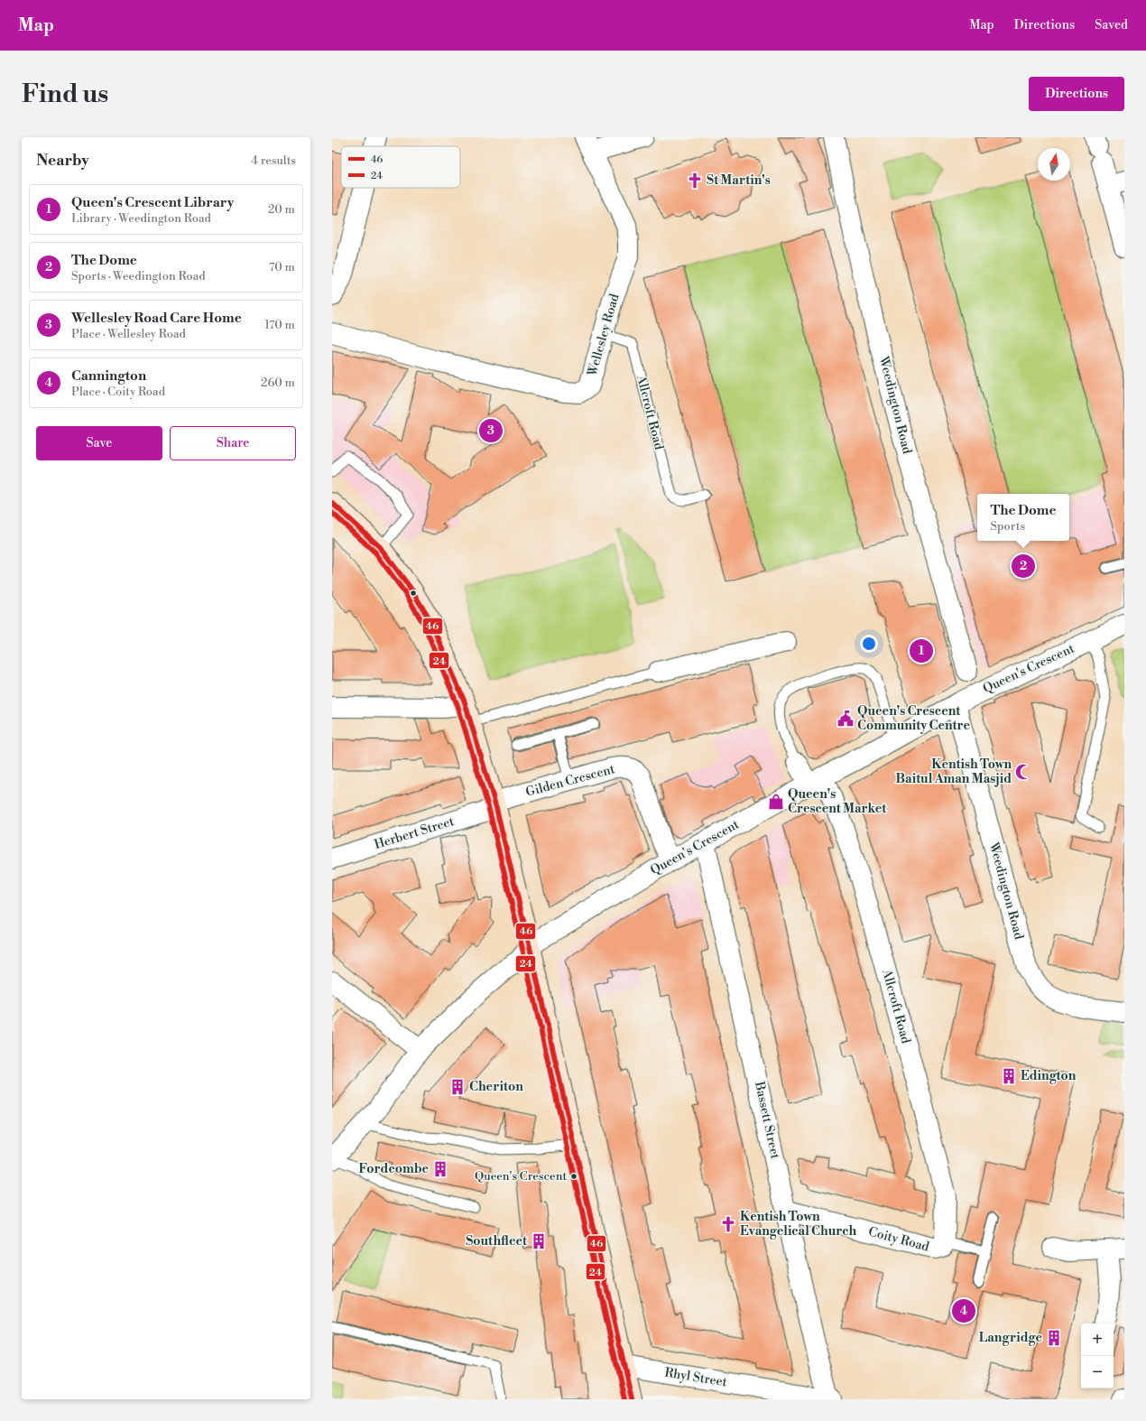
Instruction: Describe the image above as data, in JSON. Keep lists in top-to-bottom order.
{
  "streets": {
    "street": [
      "Wellesley Road",
      "Weedington Road",
      "Allcroft Road",
      "Queen's Crescent",
      "Gilden Crescent",
      "Herbert Street",
      "Bassett Street",
      "Coity Road",
      "Rhyl Street"
    ]
  },
  "crossings": [
    ["Wellesley Road", "Allcroft Road"],
    ["Weedington Road", "Queen's Crescent"],
    ["Allcroft Road", "Queen's Crescent"],
    ["Allcroft Road", "Coity Road"],
    ["Queen's Crescent", "Gilden Crescent"],
    ["Queen's Crescent", "Bassett Street"],
    ["Gilden Crescent", "Herbert Street"],
    ["Bassett Street", "Coity Road"],
    ["Bassett Street", "Rhyl Street"]
  ],
  "places": {
    "church": ["St Martin's", "Kentish Town Evangelical Church"],
    "public building": ["Queen's Crescent Community Centre"],
    "mosque": ["Kentish Town Baitul Aman Masjid"],
    "shop": ["Queen's Crescent Market"],
    "building": [
      "Edington",
      "Cheriton",
      "Fordcombe",
      "Southfleet",
      "Langridge"
    ],
    "other": ["Queen's Crescent"]
  },
  "lines": ["transit line 46", "transit line 24"],
  "legend": ["46", "24"],
  "north": "top",
  "page": {
    "header": "Map",
    "nav": ["Map", "Directions", "Saved"],
    "buttons": [
      "Directions",
      ["Save", "Share"]
    ],
    "title": "Find us",
    "heading": ["Nearby", "4 results"],
    "list": [
      {
        "mark": "1",
        "name": "Queen's Crescent Library",
        "note": "Library · Weedington Road",
        "value": "20 m"
      },
      {
        "mark": "2",
        "name": "The Dome",
        "note": "Sports · Weedington Road",
        "value": "70 m"
      },
      {
        "mark": "3",
        "name": "Wellesley Road Care Home",
        "note": "Place · Wellesley Road",
        "value": "170 m"
      },
      {
        "mark": "4",
        "name": "Cannington",
        "note": "Place · Coity Road",
        "value": "260 m"
      }
    ],
    "pins": [
      "3",
      "2",
      "1",
      "4"
    ],
    "popup": ["The Dome", "Sports"],
    "map_buttons": ["+", "−"]
  }
}
